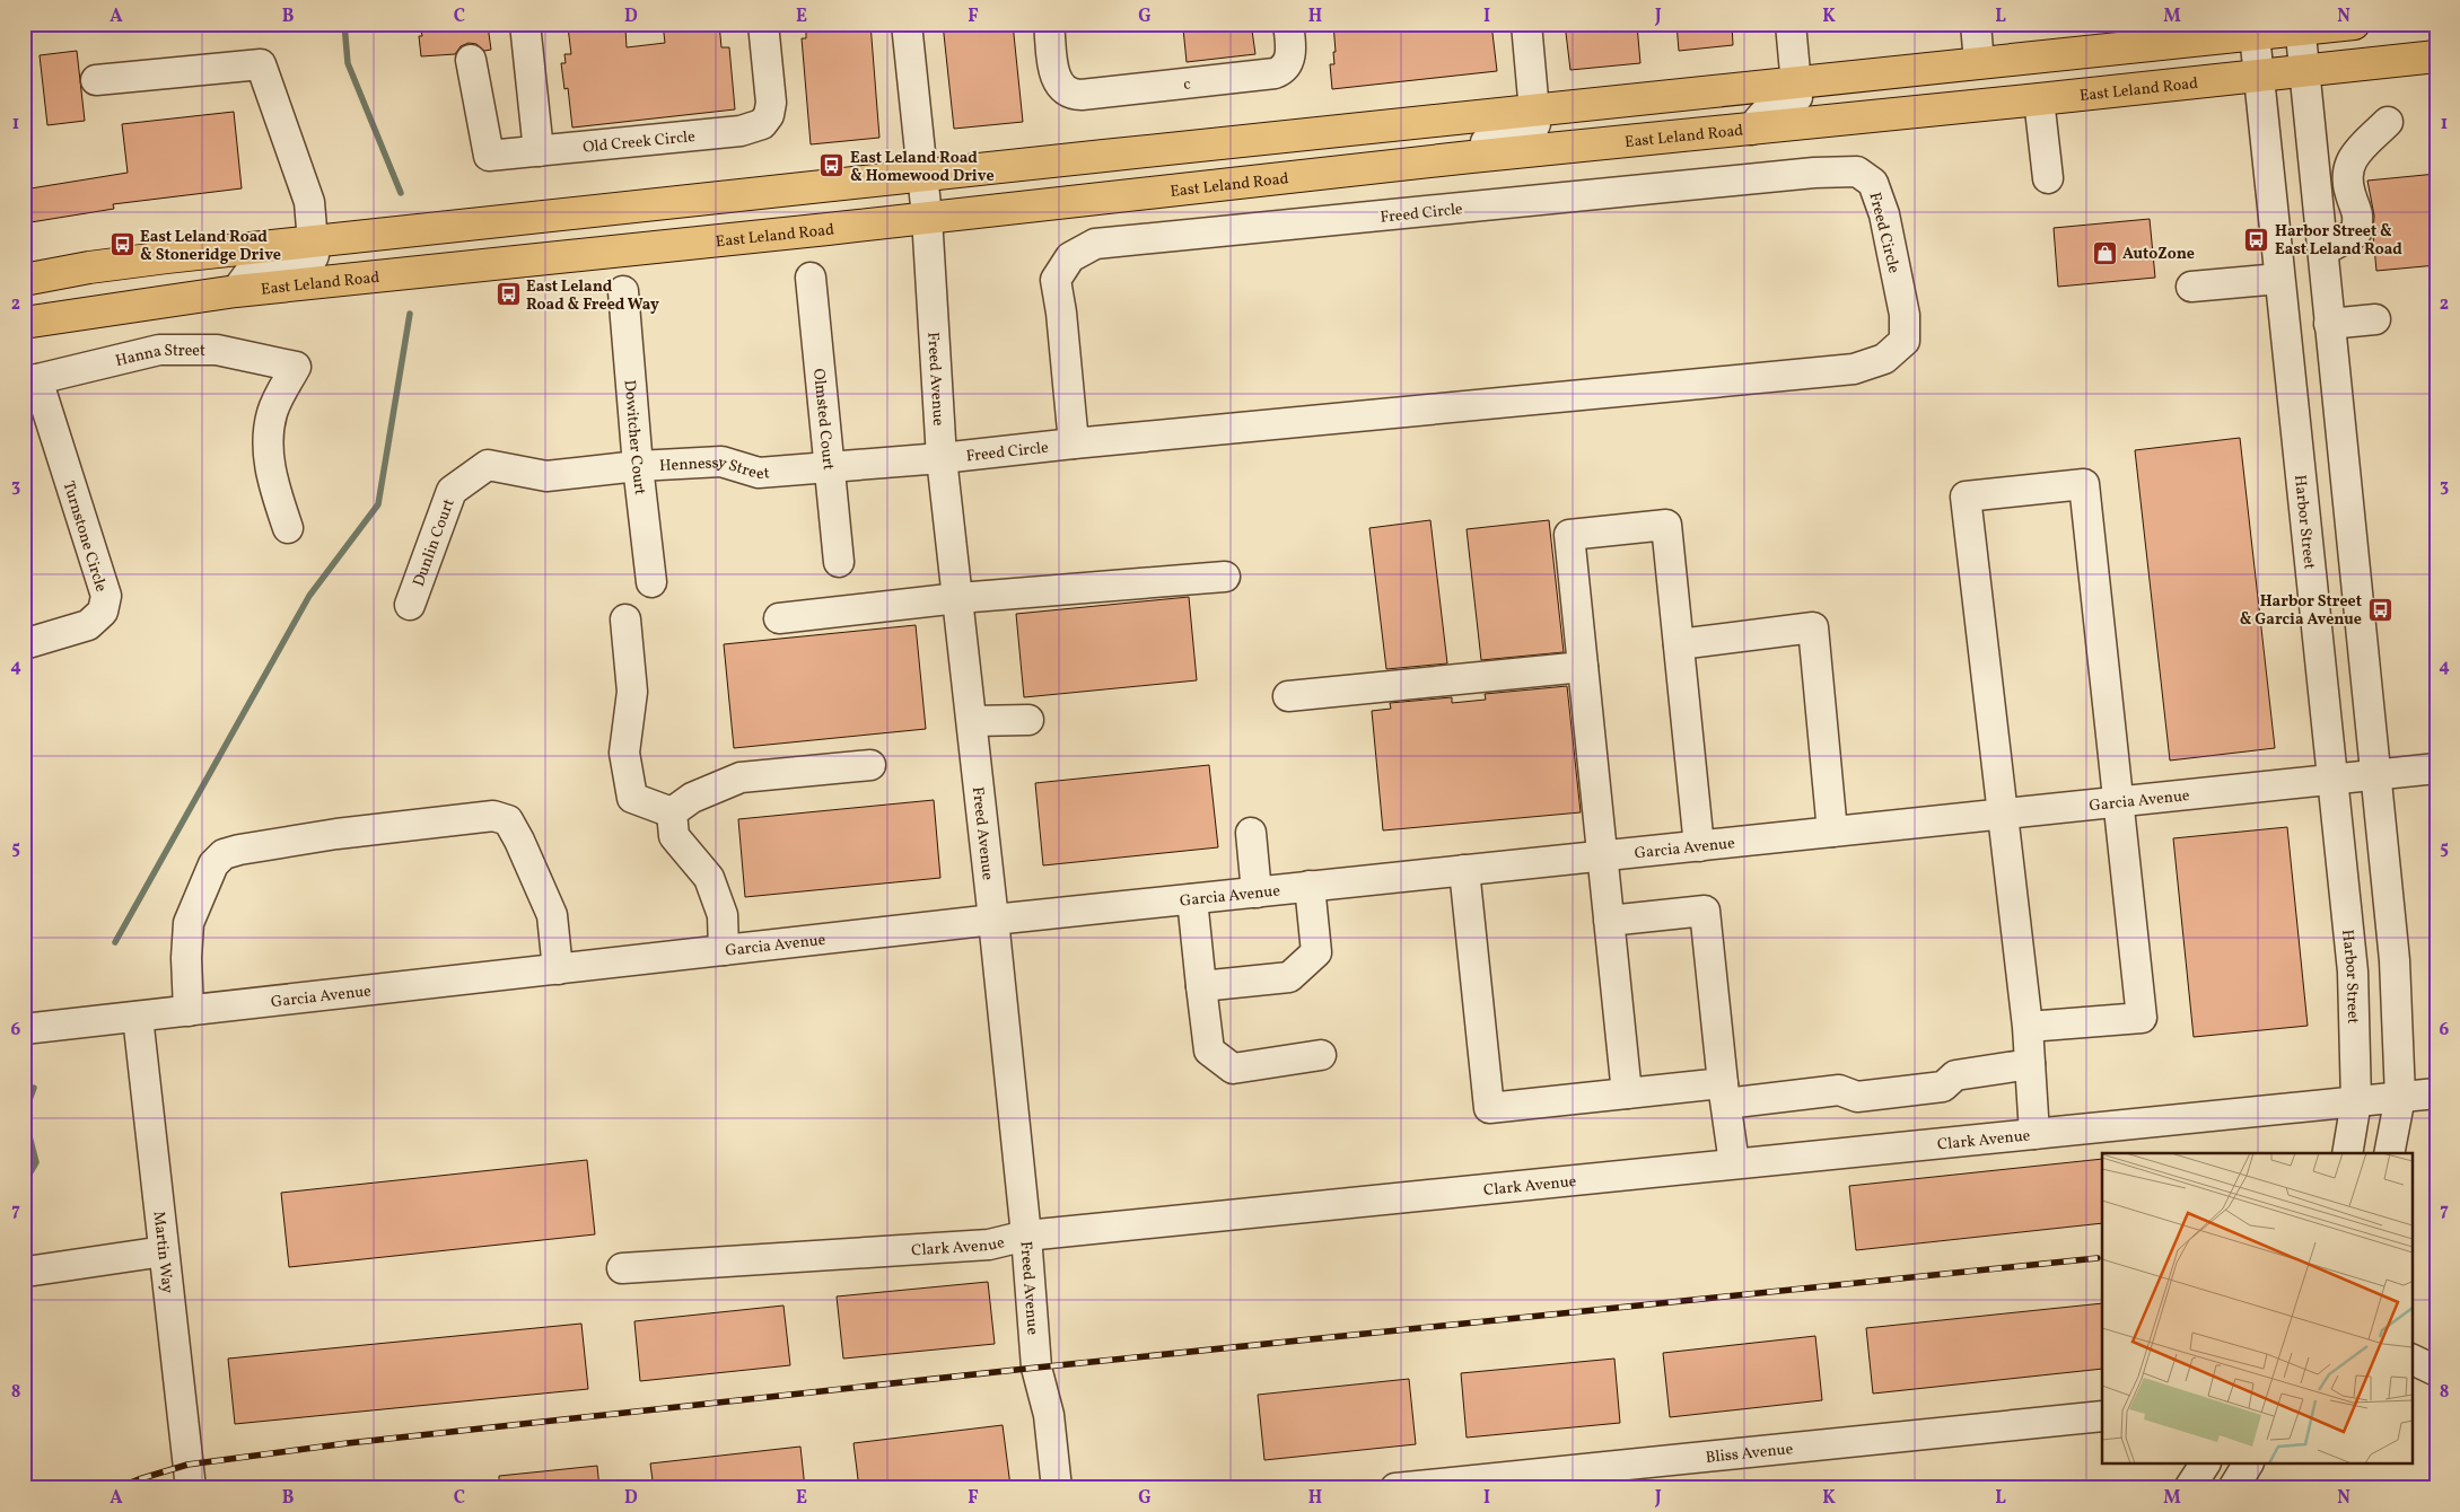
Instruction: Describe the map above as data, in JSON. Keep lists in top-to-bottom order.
{
  "streets": {
    "main road": ["East Leland Road"],
    "street": [
      "c",
      "Old Creek Circle",
      "Freed Circle",
      "Hanna Street",
      "Freed Avenue",
      "Olmsted Court",
      "Dowitcher Court",
      "Hennessy Street",
      "Harbor Street",
      "Turnstone Circle",
      "Dunlin Court",
      "Garcia Avenue",
      "Clark Avenue",
      "Martin Way",
      "Bliss Avenue"
    ]
  },
  "crossings": [
    ["East Leland Road", "Freed Avenue"],
    ["East Leland Road", "Harbor Street"],
    ["Freed Circle", "Freed Avenue"],
    ["Freed Circle", "Hennessy Street"],
    ["Hanna Street", "Turnstone Circle"],
    ["Freed Avenue", "Hennessy Street"],
    ["Freed Avenue", "Garcia Avenue"],
    ["Freed Avenue", "Clark Avenue"],
    ["Olmsted Court", "Hennessy Street"],
    ["Dowitcher Court", "Hennessy Street"],
    ["Hennessy Street", "Dunlin Court"],
    ["Harbor Street", "Garcia Avenue"],
    ["Harbor Street", "Clark Avenue"],
    ["Garcia Avenue", "Martin Way"]
  ],
  "places": {
    "bus stop": [
      "East Leland Road & Homewood Drive",
      "Harbor Street & East Leland Road",
      "East Leland Road & Stoneridge Drive",
      "East Leland Road & Freed Way",
      "Harbor Street & Garcia Avenue"
    ],
    "shop": ["AutoZone"]
  },
  "grid": {
    "columns": [
      "A",
      "B",
      "C",
      "D",
      "E",
      "F",
      "G",
      "H",
      "I",
      "J",
      "K",
      "L",
      "M",
      "N"
    ],
    "rows": [
      "1",
      "2",
      "3",
      "4",
      "5",
      "6",
      "7",
      "8"
    ]
  }
}
